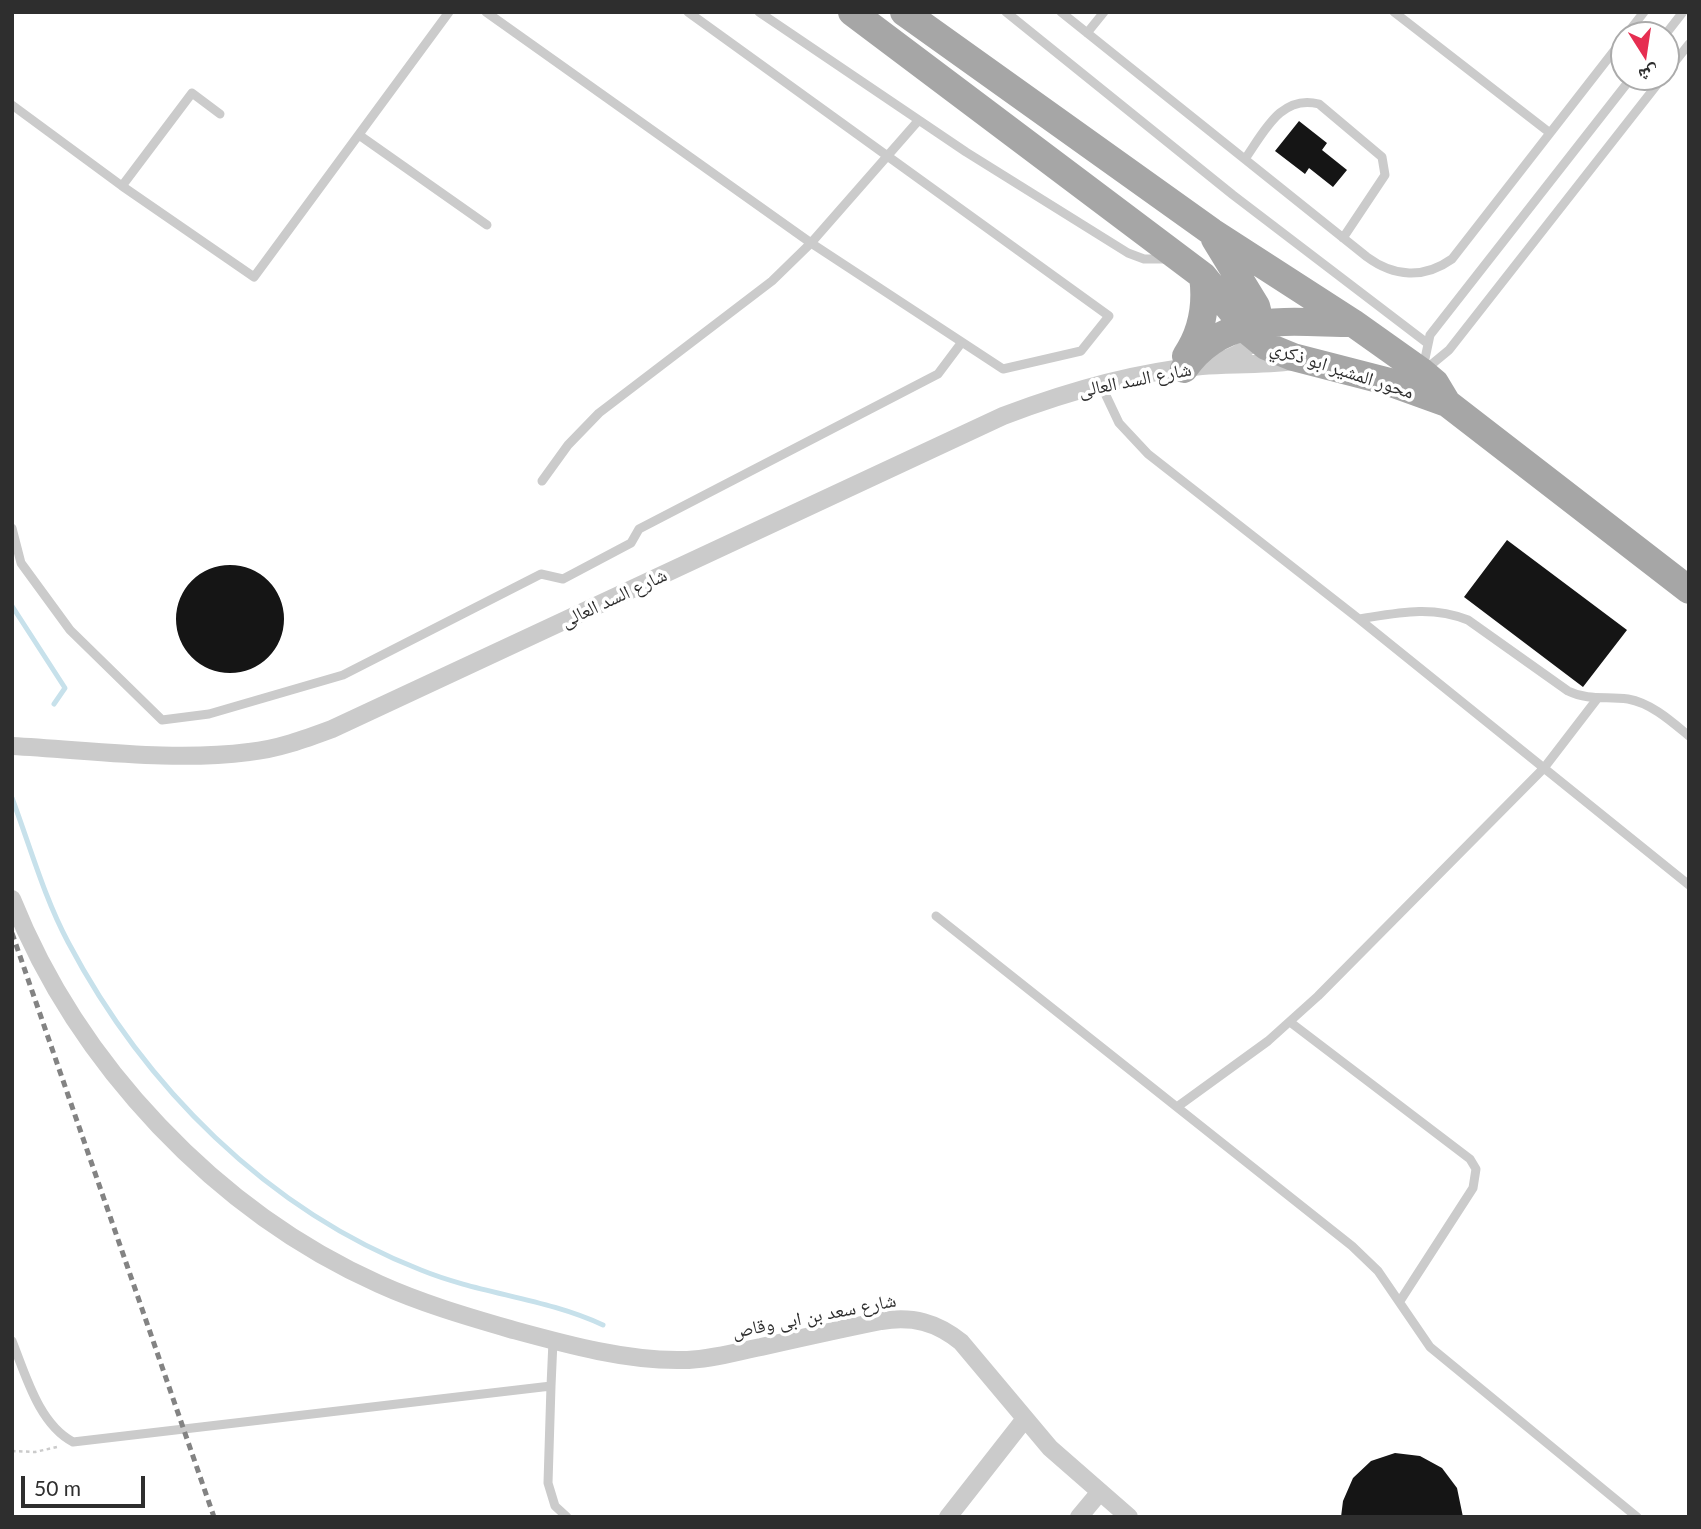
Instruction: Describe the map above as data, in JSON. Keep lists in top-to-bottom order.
{
  "streets": {
    "main road": ["محور المشير ابو ذكري"],
    "street": ["شارع السد العالى", "شارع سعد بن ابى وقاص"]
  },
  "crossings": [
    ["محور المشير ابو ذكري", "شارع السد العالى"]
  ],
  "scale_bar": "50 m",
  "north": "bottom"
}
